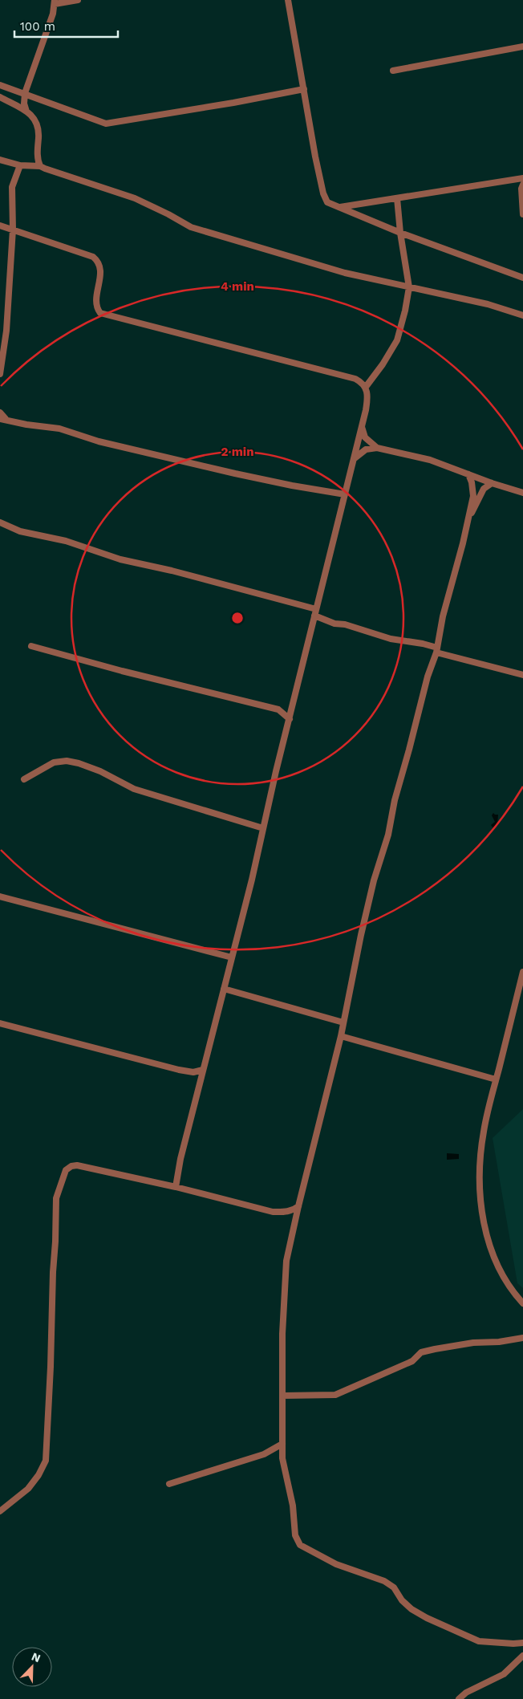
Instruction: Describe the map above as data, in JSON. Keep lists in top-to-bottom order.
{
  "scale_bar": "100 m",
  "north": "top right",
  "rings": ["4 min", "2 min"]
}
